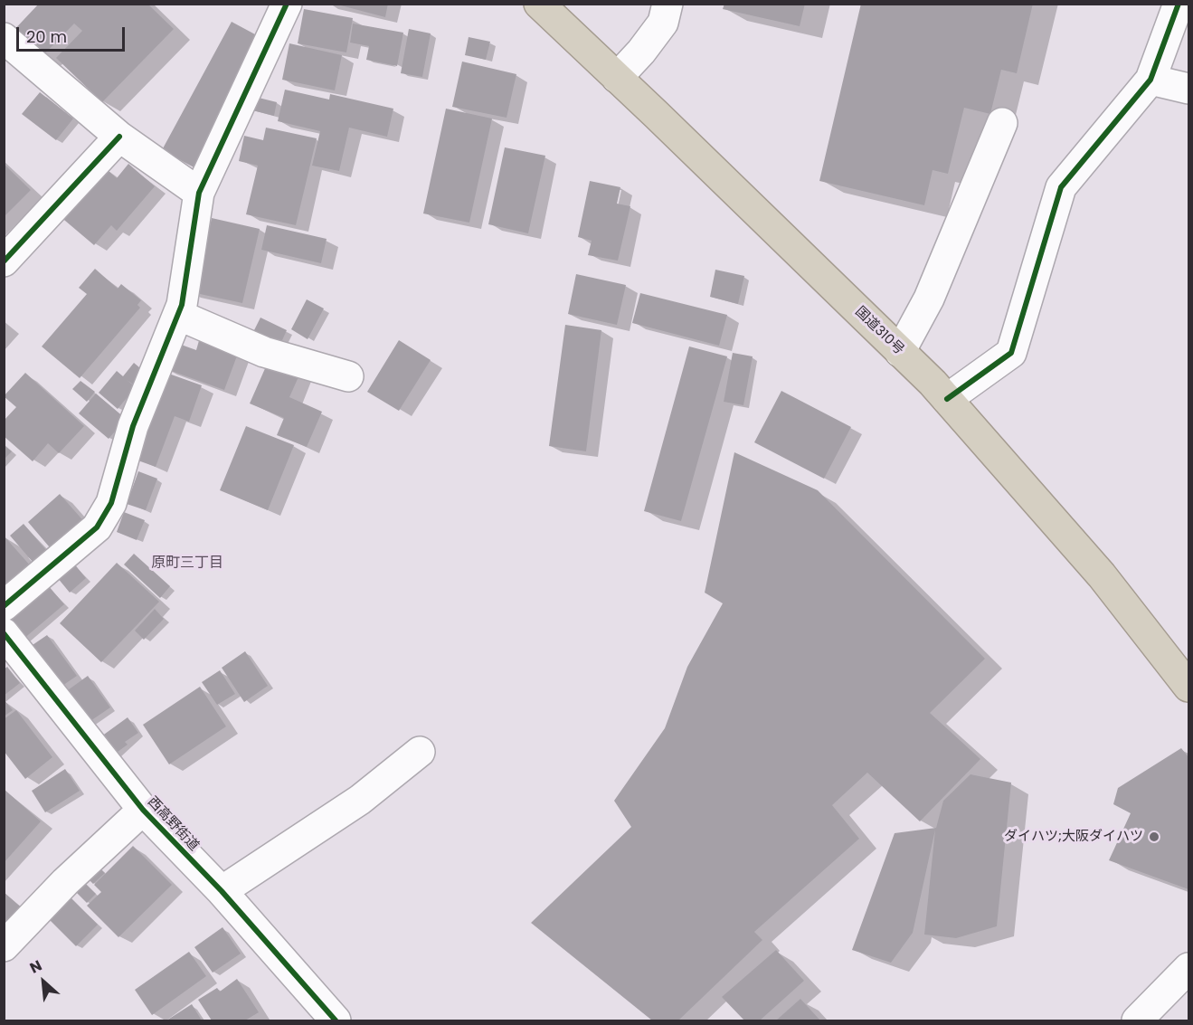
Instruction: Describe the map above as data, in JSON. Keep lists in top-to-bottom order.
{
  "streets": {
    "highway": ["国道310号"],
    "street": ["西高野街道"]
  },
  "districts": ["原町三丁目"],
  "places": ["ダイハツ;大阪ダイハツ"],
  "scale_bar": "20 m",
  "north": "top left"
}
